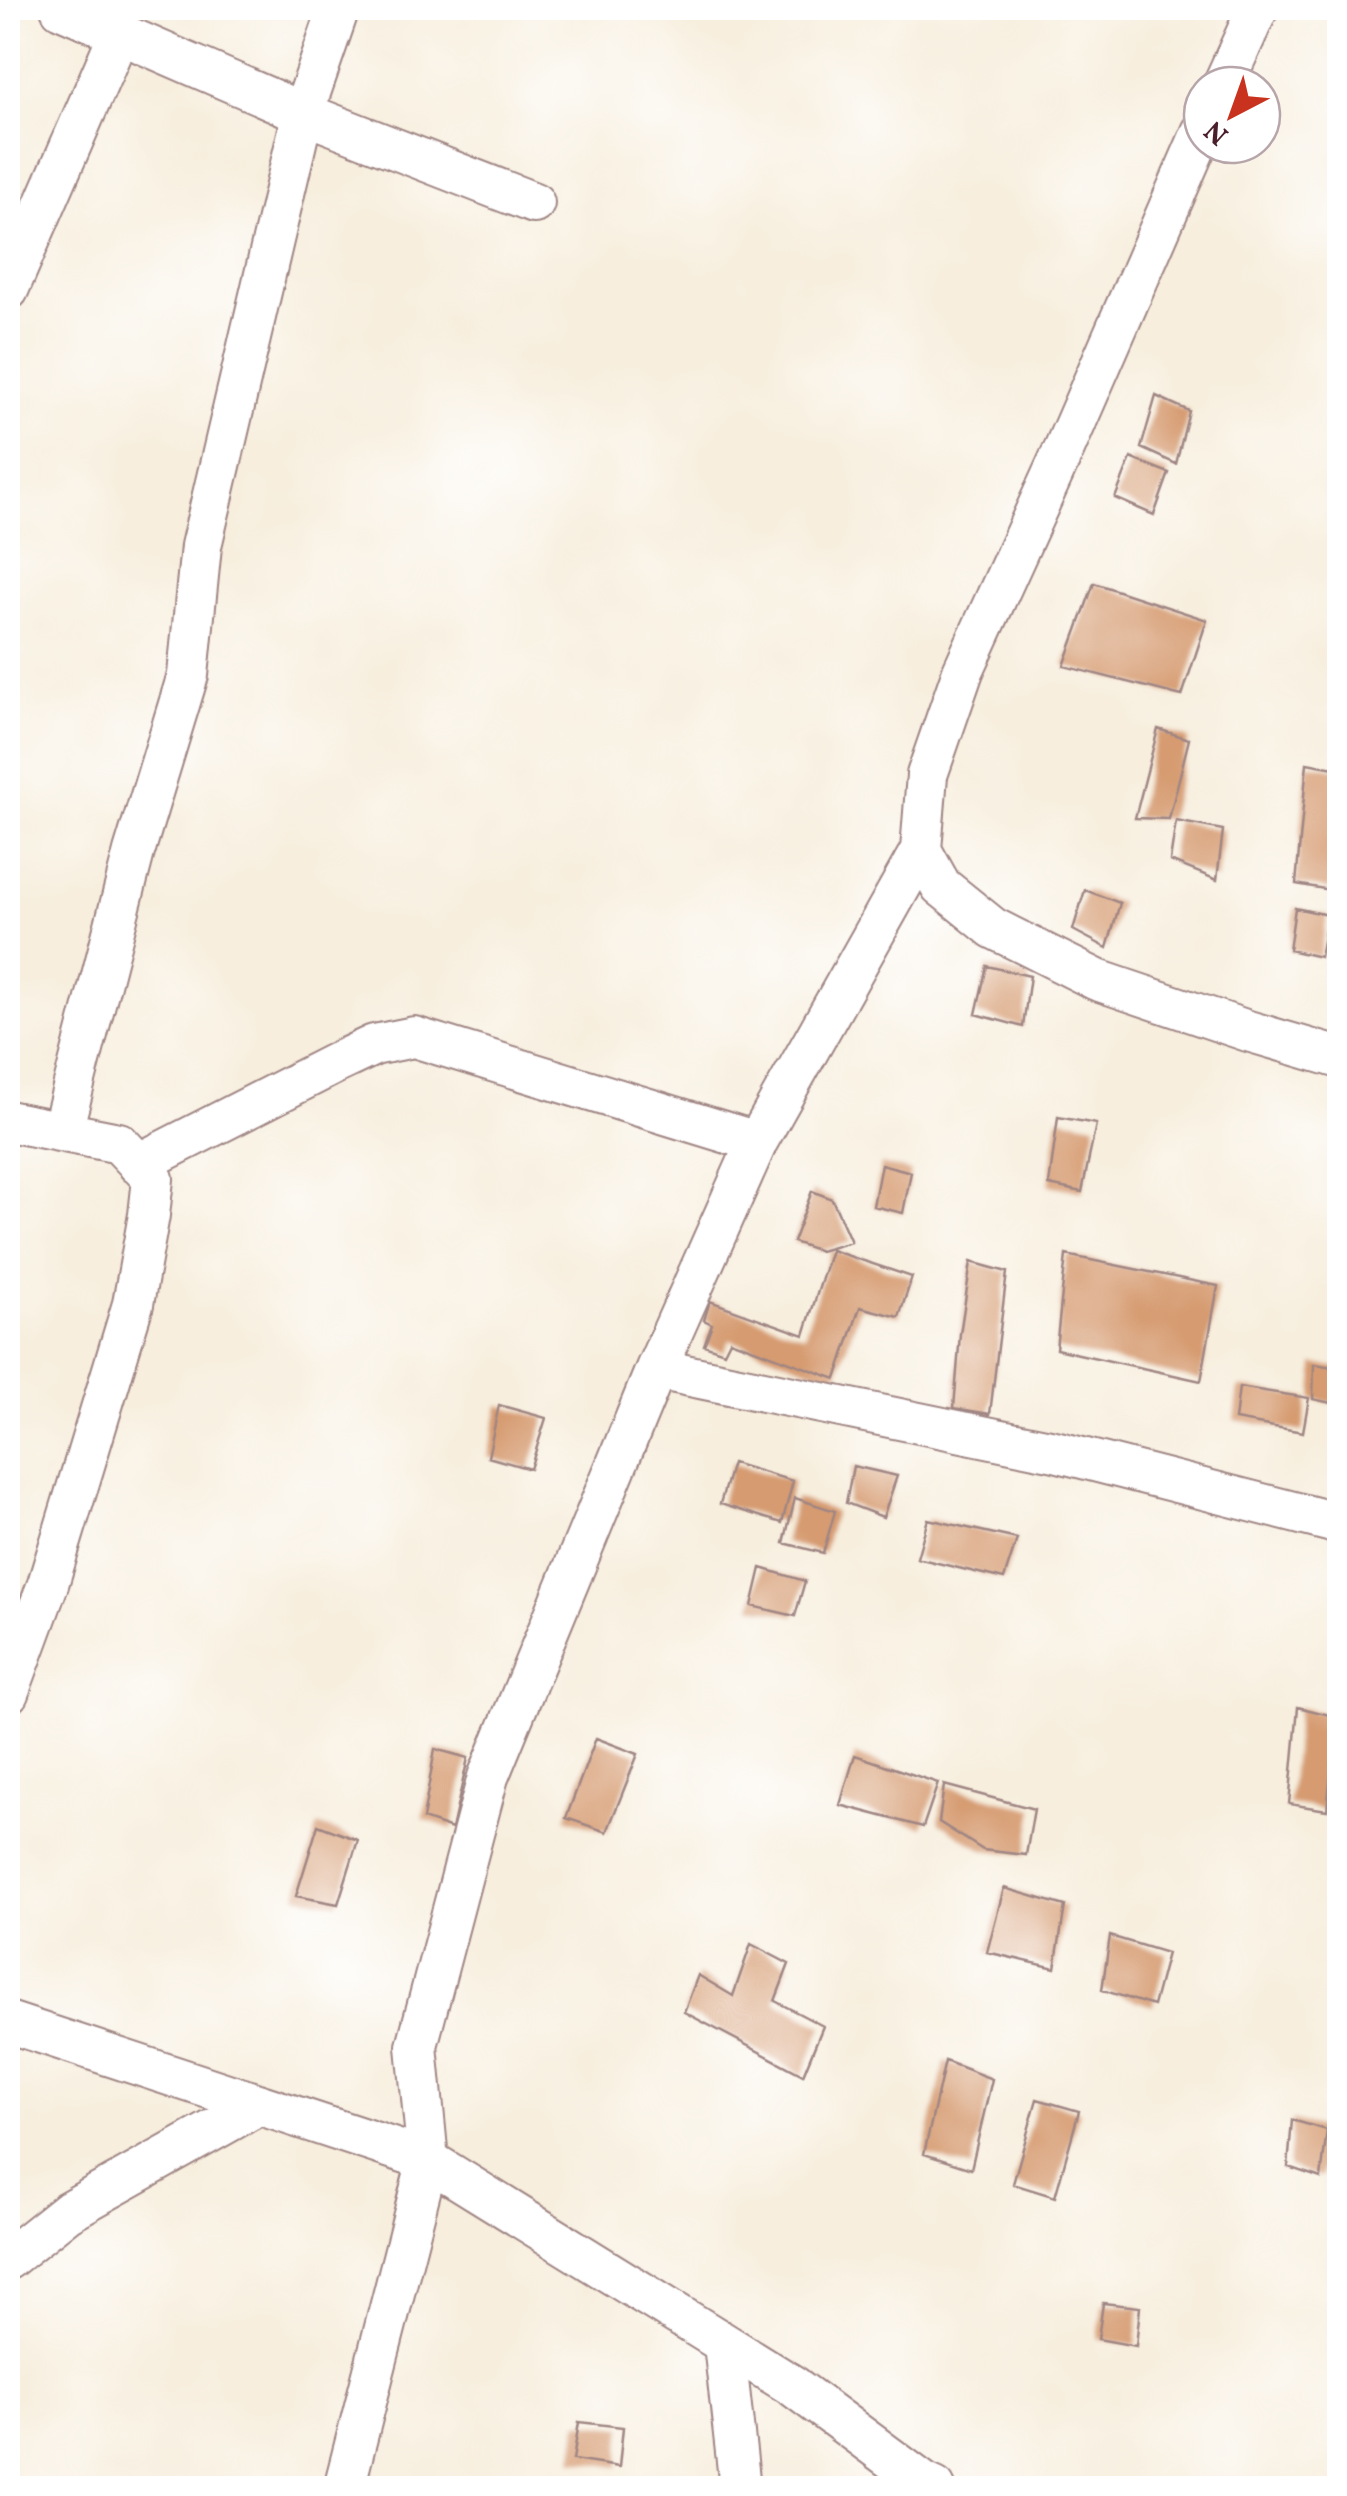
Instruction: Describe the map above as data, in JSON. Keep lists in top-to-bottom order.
{
  "north": "bottom left"
}
